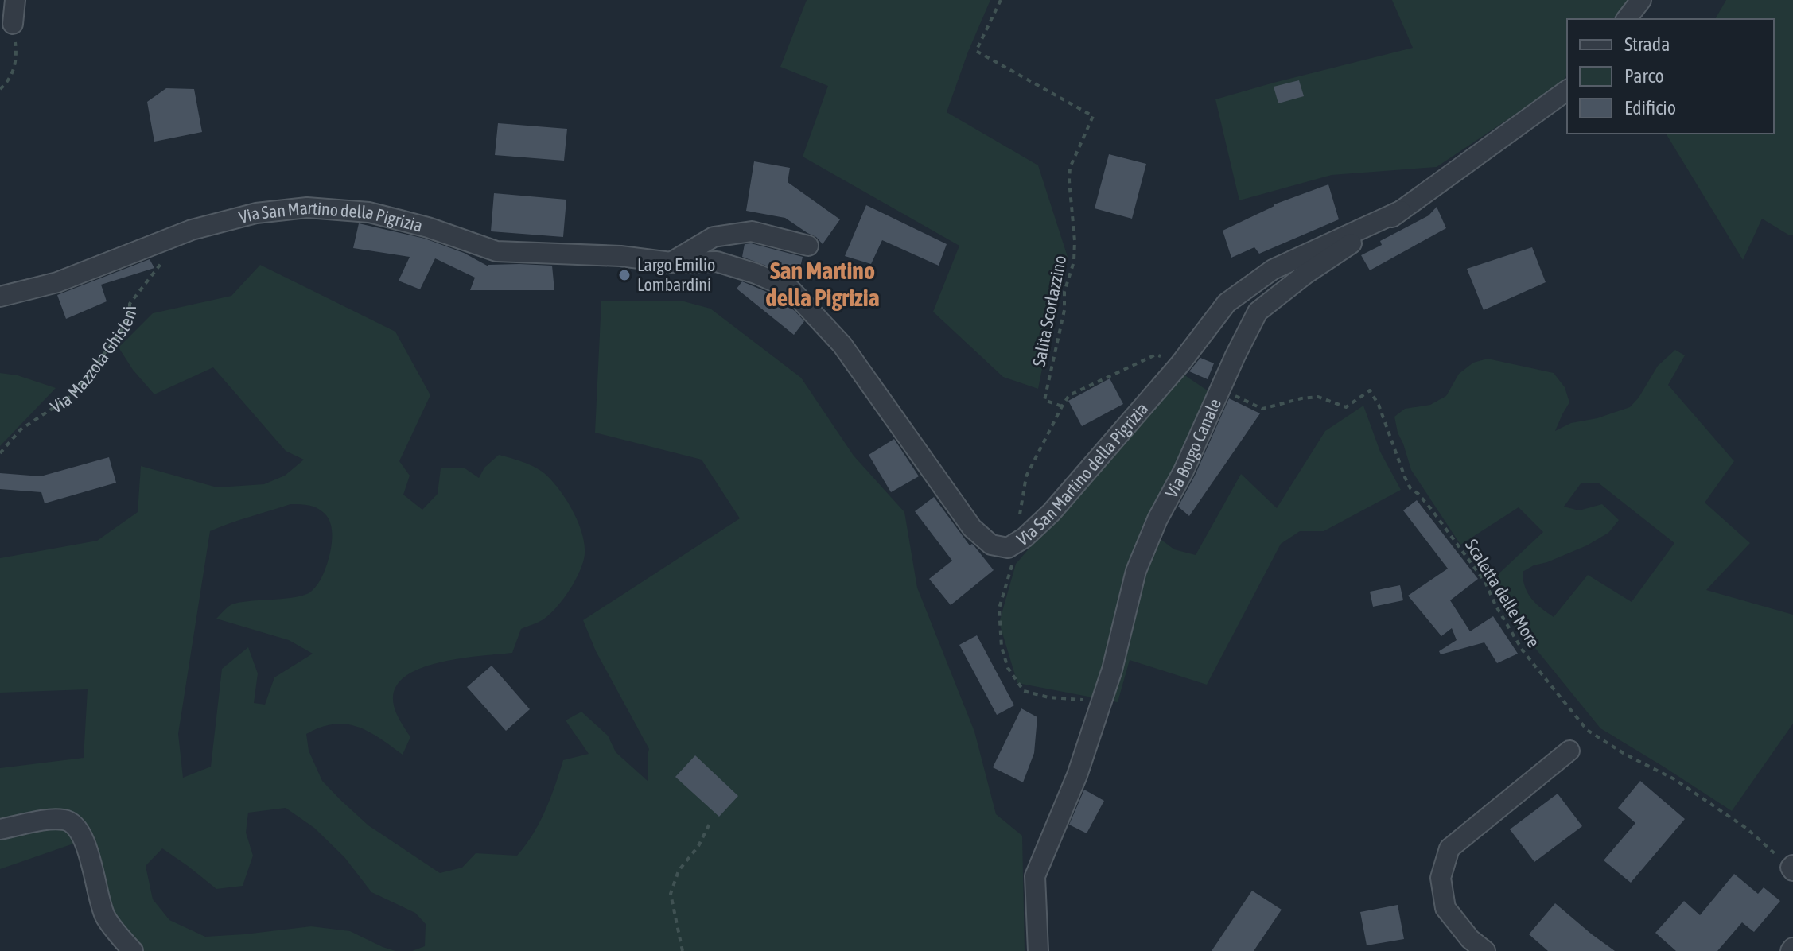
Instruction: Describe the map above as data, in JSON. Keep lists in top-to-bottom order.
{
  "streets": {
    "street": ["Via San Martino della Pigrizia", "Via Borgo Canale"],
    "path": ["Salita Scorlazzino", "Via Mazzola Ghisleni", "Scaletta delle More"]
  },
  "crossings": [
    ["Via San Martino della Pigrizia", "Via Borgo Canale"],
    ["Via Borgo Canale", "Scaletta delle More"]
  ],
  "districts": ["San Martino della Pigrizia"],
  "places": ["Largo Emilio Lombardini"],
  "legend": ["Strada", "Parco", "Edificio"]
}
